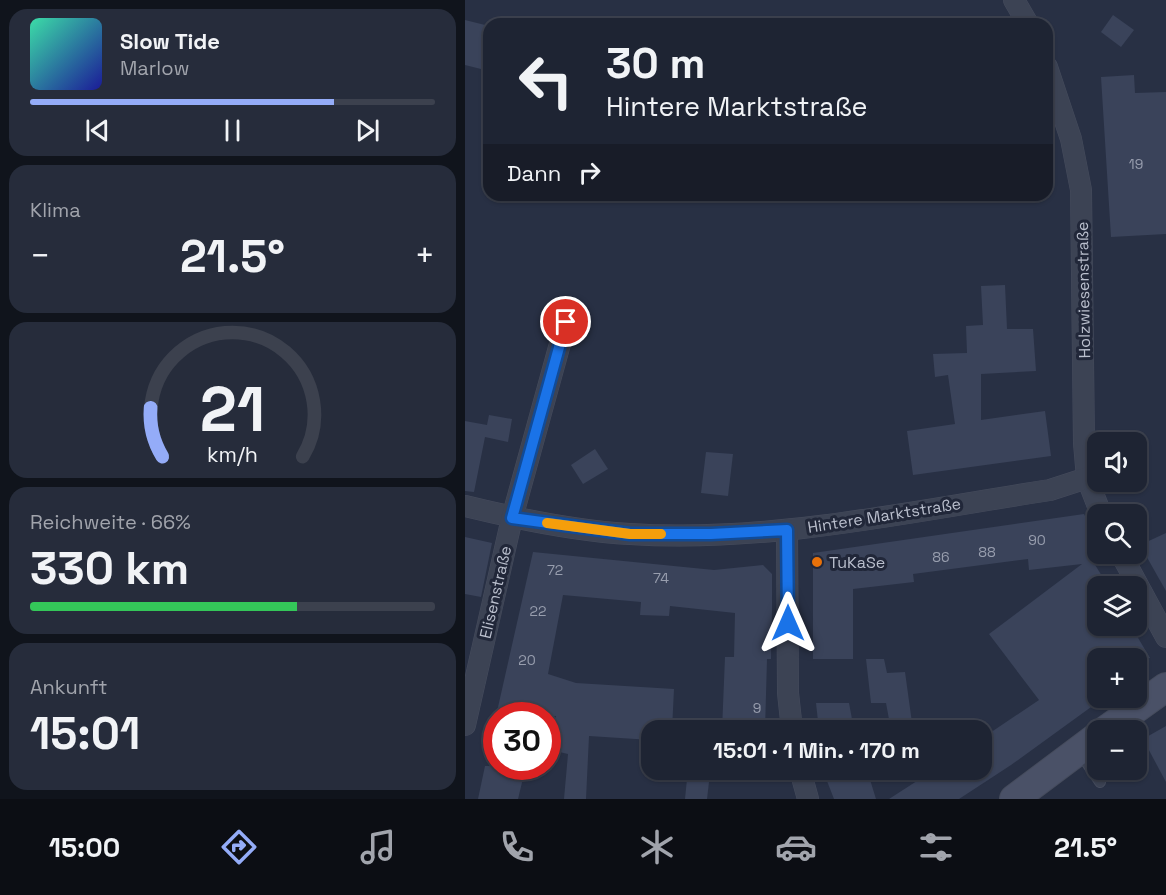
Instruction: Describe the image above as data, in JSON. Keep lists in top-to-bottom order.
{
  "streets": {
    "street": ["Holzwiesenstraße", "Hintere Marktstraße", "Elisenstraße"]
  },
  "crossings": [
    ["Holzwiesenstraße", "Hintere Marktstraße"],
    ["Hintere Marktstraße", "Elisenstraße"]
  ],
  "places": ["TuKaSe"],
  "house_numbers": [
    "19",
    "90",
    "88",
    "86",
    "72",
    "74",
    "22",
    "20",
    "9"
  ],
  "page": {
    "song": ["Slow Tide", "Marlow"],
    "turn": ["30 m", "Hintere Marktstraße"],
    "then": "Dann",
    "tile": [
      "Klima",
      ["Reichweite · 66%", "330 km"],
      ["Ankunft", "15:01"]
    ],
    "heat": ["−", "21.5°", "+"],
    "map_buttons": ["+", "−"],
    "limit": "30",
    "trip": "15:01 · 1 Min. · 170 m",
    "tabs": ["15:00", "21.5°"],
    "gauge": ["21", "km/h"]
  }
}
